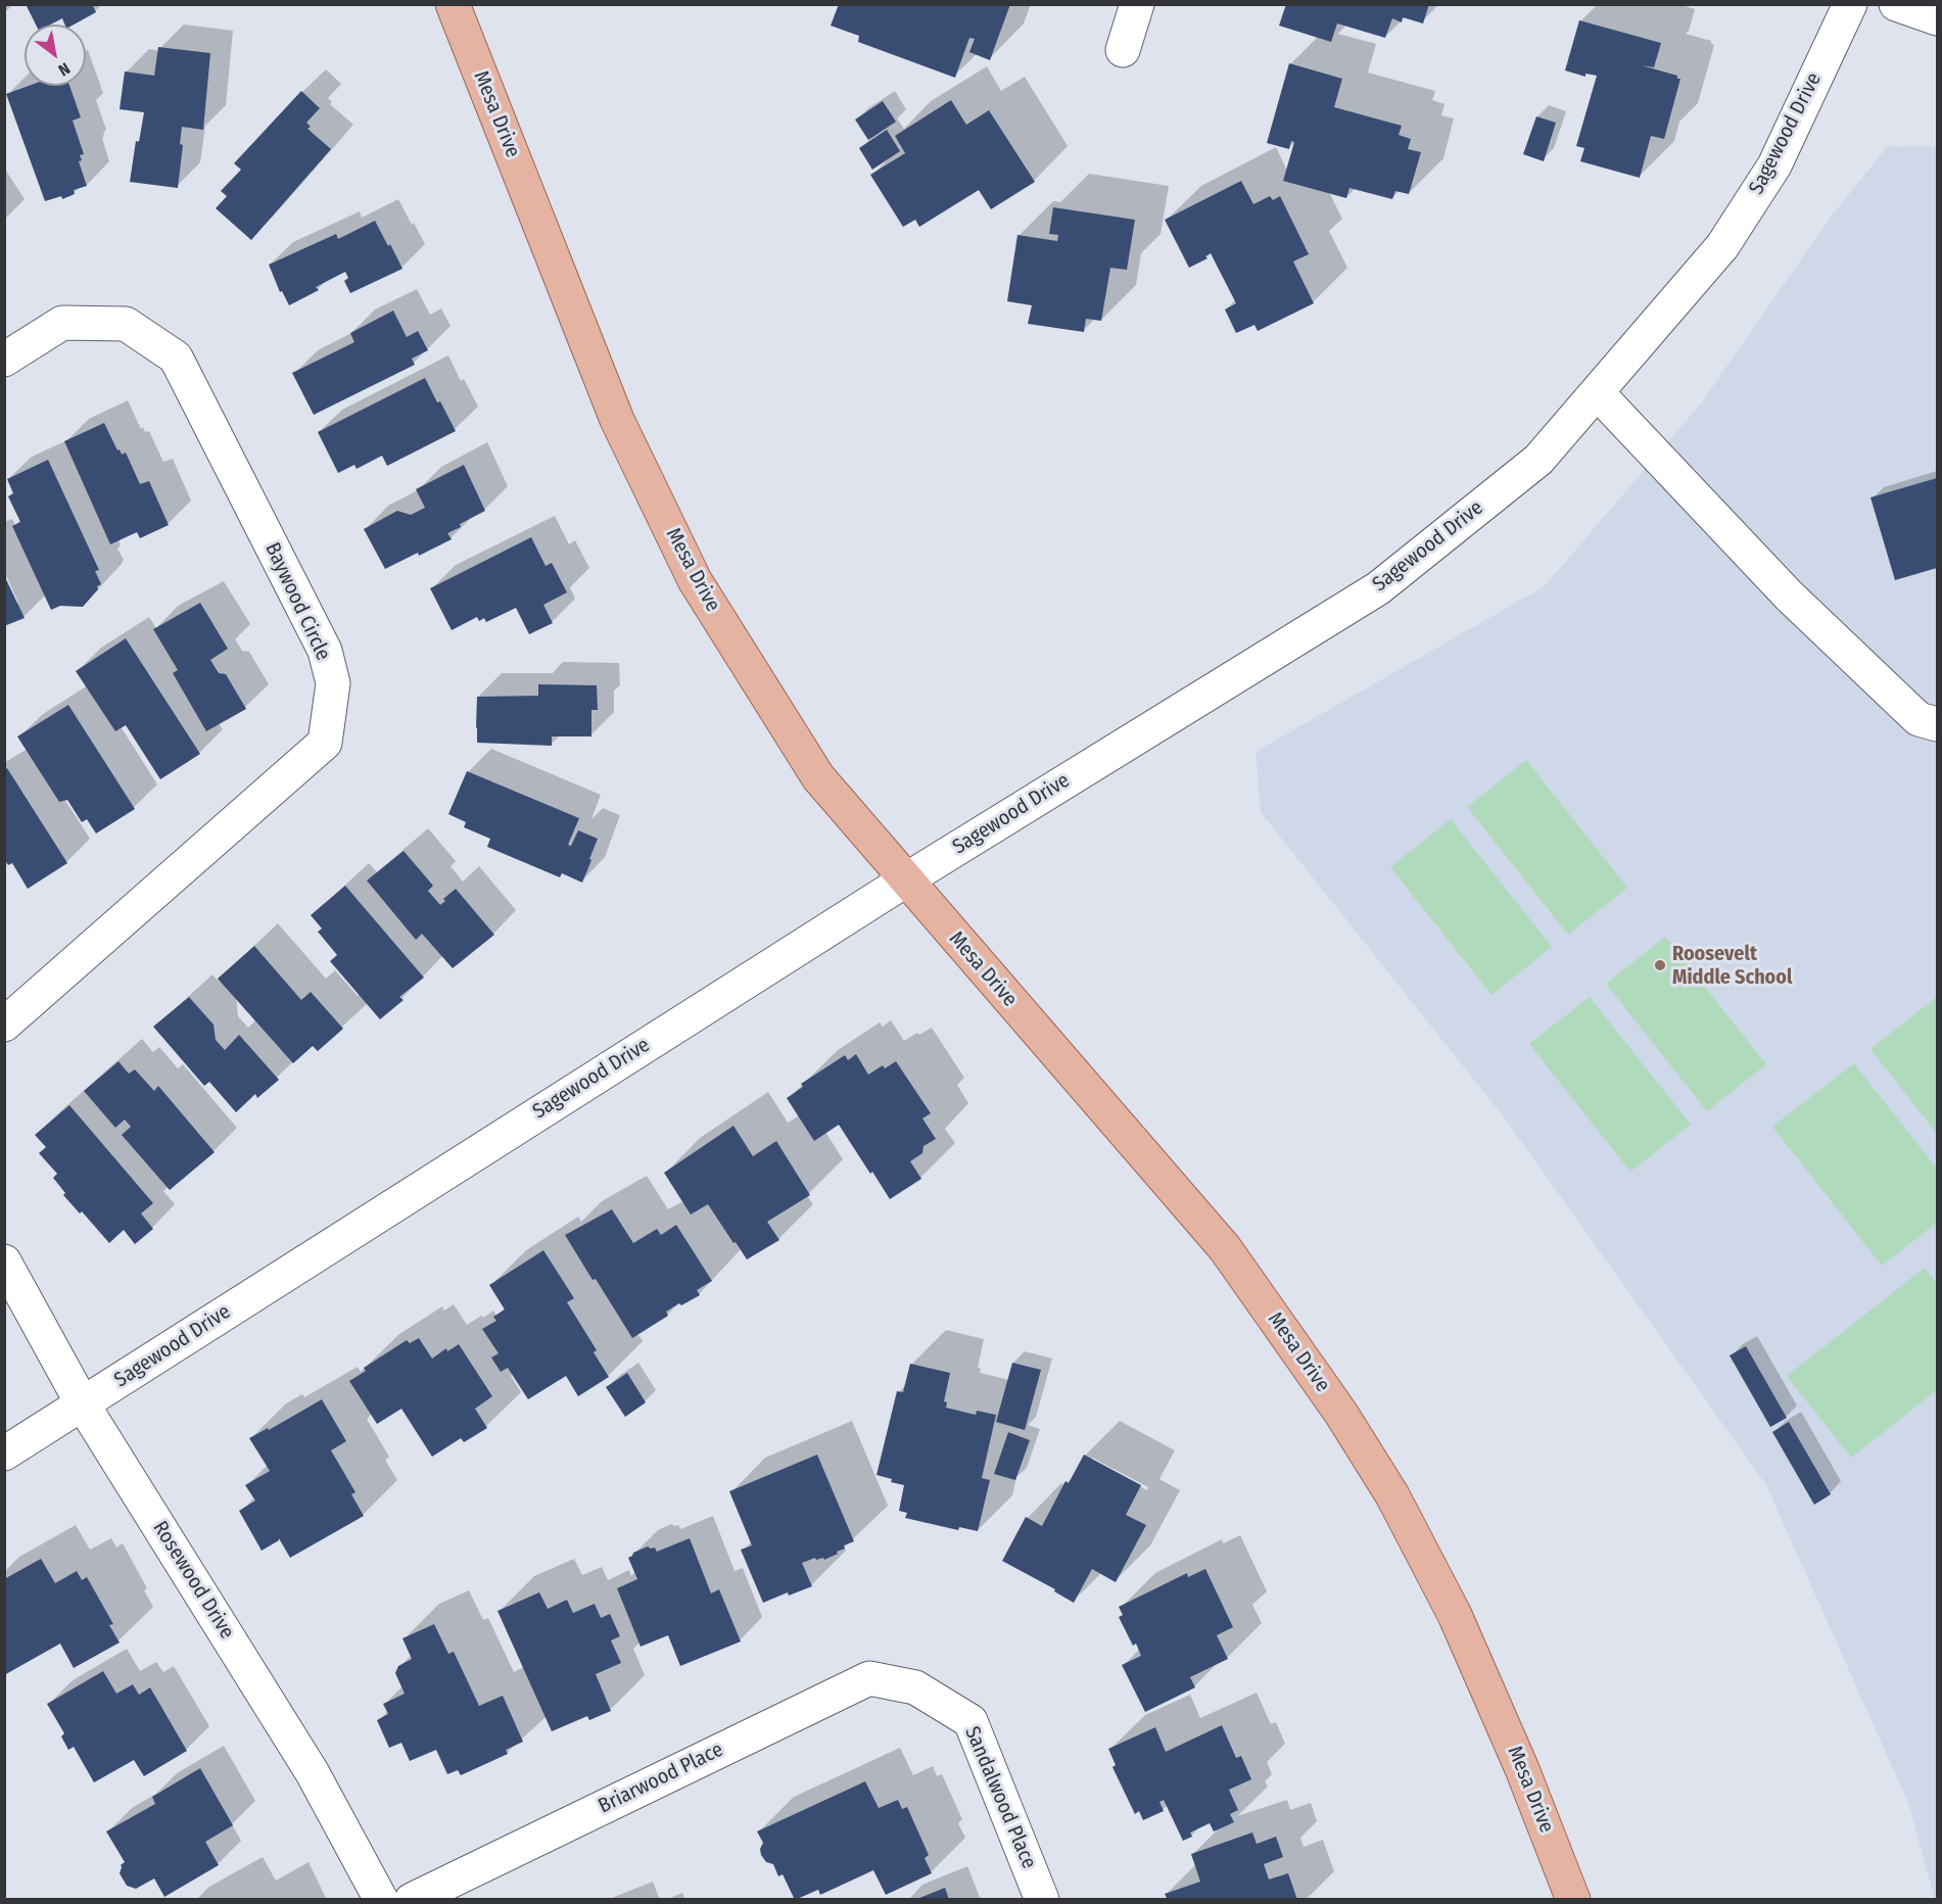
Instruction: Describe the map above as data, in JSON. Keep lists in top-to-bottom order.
{
  "streets": {
    "main road": ["Mesa Drive"],
    "street": [
      "Sagewood Drive",
      "Baywood Circle",
      "Rosewood Drive",
      "Briarwood Place",
      "Sandalwood Place"
    ]
  },
  "crossings": [
    ["Mesa Drive", "Sagewood Drive"],
    ["Sagewood Drive", "Rosewood Drive"],
    ["Briarwood Place", "Sandalwood Place"]
  ],
  "places": ["Roosevelt Middle School"],
  "north": "bottom right"
}
